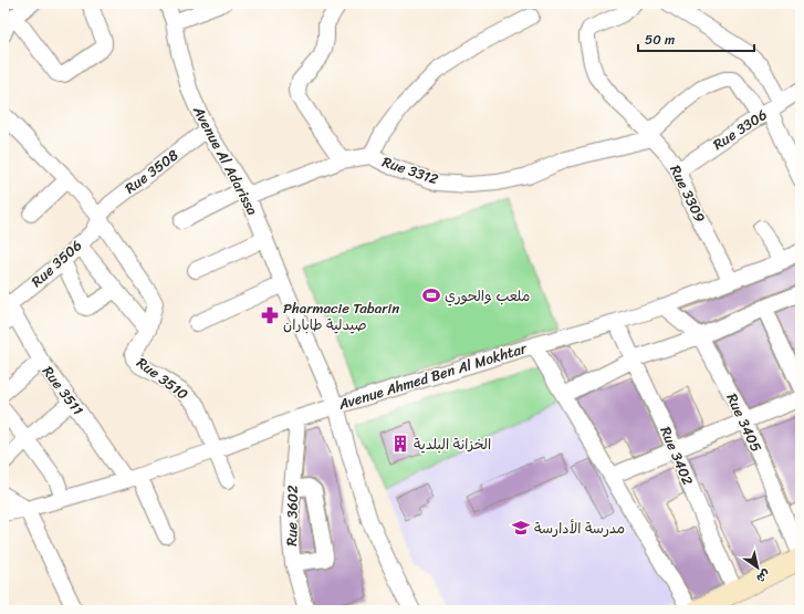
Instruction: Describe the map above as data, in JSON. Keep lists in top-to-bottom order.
{
  "streets": {
    "street": [
      "Rue 3306",
      "Avenue Al Adarissa",
      "Rue 3312",
      "Rue 3508",
      "Rue 3309",
      "Rue 3506",
      "Avenue Ahmed Ben Al Mokhtar",
      "Rue 3510",
      "Rue 3511",
      "Rue 3405",
      "Rue 3402",
      "Rue 3602"
    ]
  },
  "crossings": [
    ["Rue 3306", "Rue 3309"],
    ["Avenue Al Adarissa", "Rue 3312"],
    ["Avenue Al Adarissa", "Rue 3508"],
    ["Avenue Al Adarissa", "Avenue Ahmed Ben Al Mokhtar"],
    ["Rue 3312", "Rue 3309"],
    ["Rue 3508", "Rue 3506"],
    ["Rue 3508", "Rue 3510"],
    ["Rue 3309", "Avenue Ahmed Ben Al Mokhtar"],
    ["Rue 3506", "Rue 3510"],
    ["Rue 3506", "Rue 3511"],
    ["Avenue Ahmed Ben Al Mokhtar", "Rue 3510"],
    ["Avenue Ahmed Ben Al Mokhtar", "Rue 3511"],
    ["Avenue Ahmed Ben Al Mokhtar", "Rue 3405"],
    ["Avenue Ahmed Ben Al Mokhtar", "Rue 3402"],
    ["Avenue Ahmed Ben Al Mokhtar", "Rue 3602"]
  ],
  "places": {
    "sports": ["ملعب والحوري"],
    "pharmacy": ["Pharmacie Tabarin صيدلية طاباران"],
    "building": ["الخزانة البلدية"],
    "school or university": ["مدرسة الأدارسة"]
  },
  "scale_bar": "50 m",
  "north": "bottom right"
}
